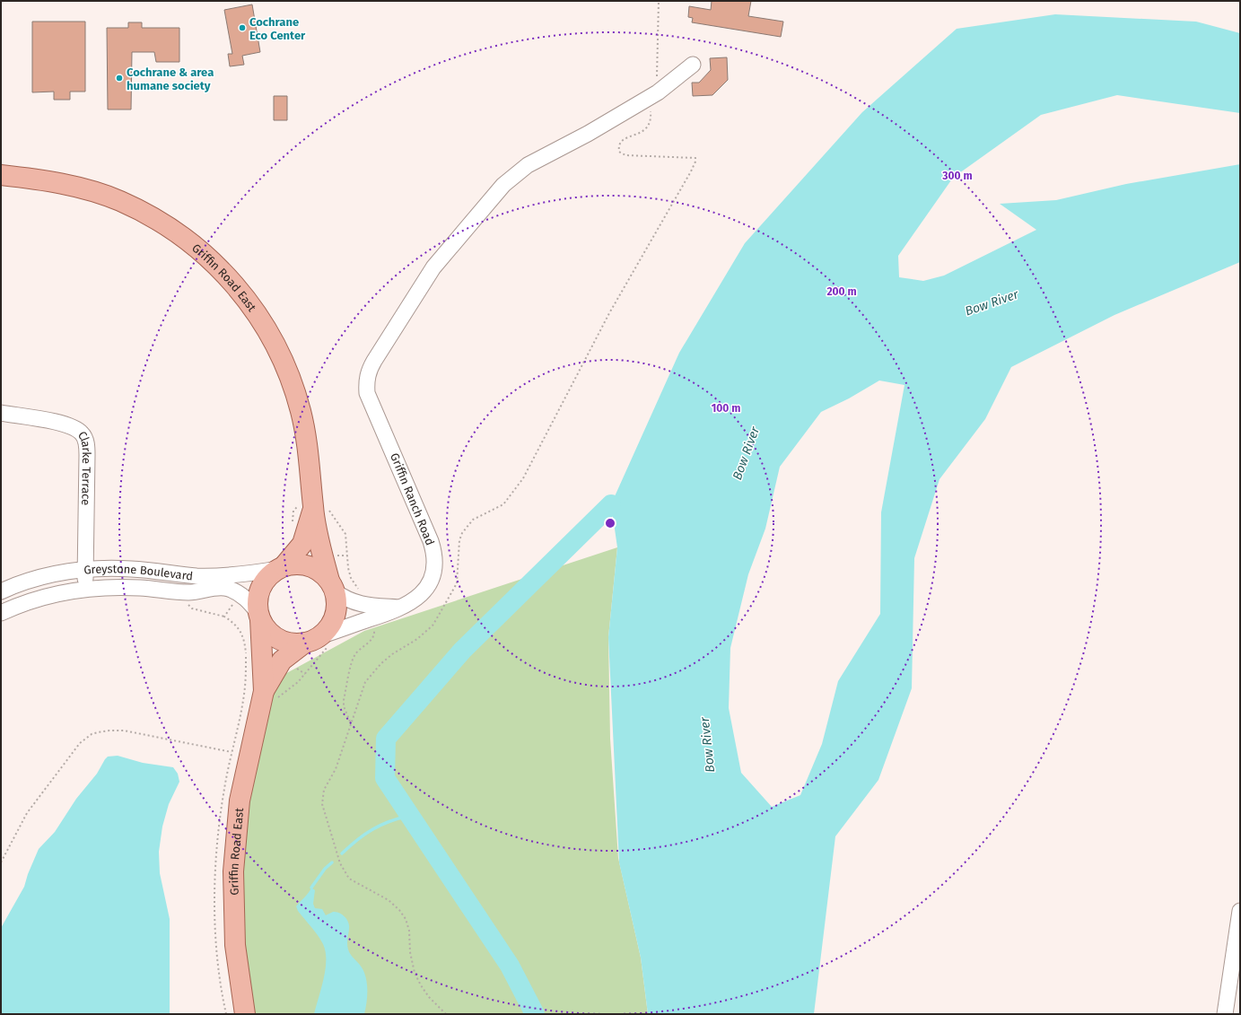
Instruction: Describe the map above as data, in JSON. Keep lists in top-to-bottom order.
{
  "streets": {
    "main road": ["Griffin Road East"],
    "street": ["Clarke Terrace", "Griffin Ranch Road", "Greystone Boulevard"]
  },
  "crossings": [
    ["Griffin Road East", "Griffin Ranch Road"],
    ["Griffin Road East", "Greystone Boulevard"],
    ["Clarke Terrace", "Greystone Boulevard"],
    ["Griffin Ranch Road", "Greystone Boulevard"]
  ],
  "water": ["Bow River"],
  "places": ["Cochrane Eco Center", "Cochrane & area humane society"],
  "rings": ["300 m", "200 m", "100 m"]
}
